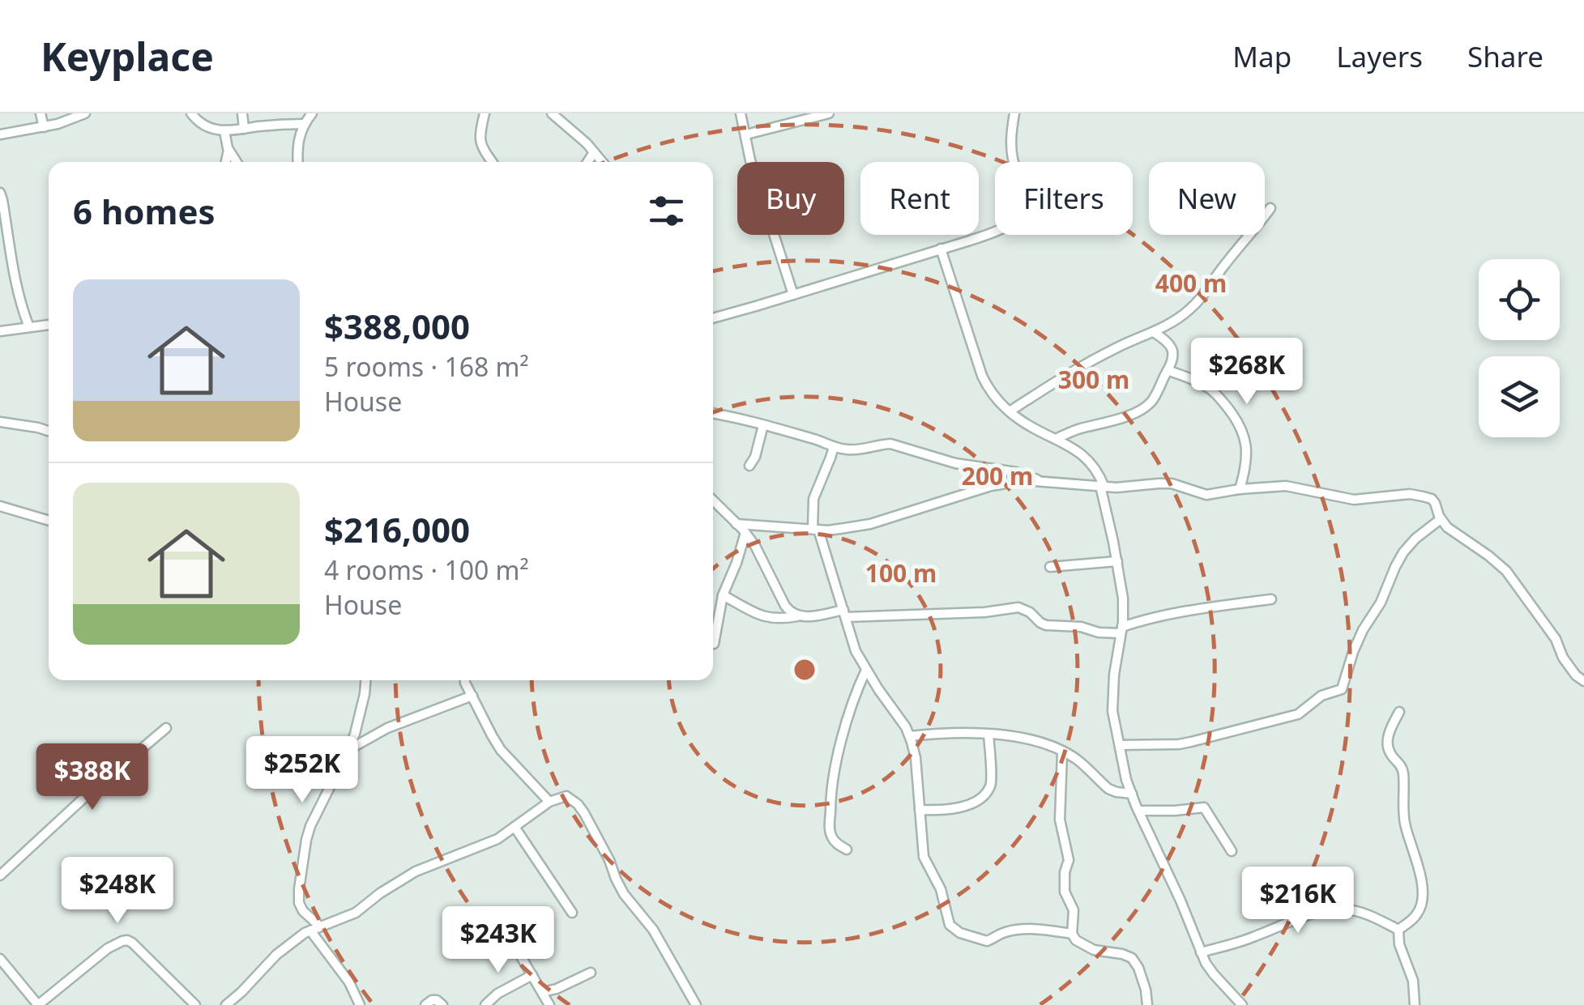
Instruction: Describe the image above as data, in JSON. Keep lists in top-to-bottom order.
{
  "page": {
    "header": "Keyplace",
    "nav": ["Map", "Layers", "Share"],
    "chip": [
      "Buy",
      "Rent",
      "Filters",
      "New"
    ],
    "heading": "6 homes",
    "list": [
      {
        "name": "$388,000",
        "note": "5 rooms · 168 m² · House"
      },
      {
        "name": "$216,000",
        "note": "4 rooms · 100 m² · House"
      }
    ],
    "price": [
      "$268K",
      "$252K",
      "$388K",
      "$248K",
      "$216K",
      "$243K"
    ]
  },
  "rings": [
    "400 m",
    "300 m",
    "200 m",
    "100 m"
  ]
}
